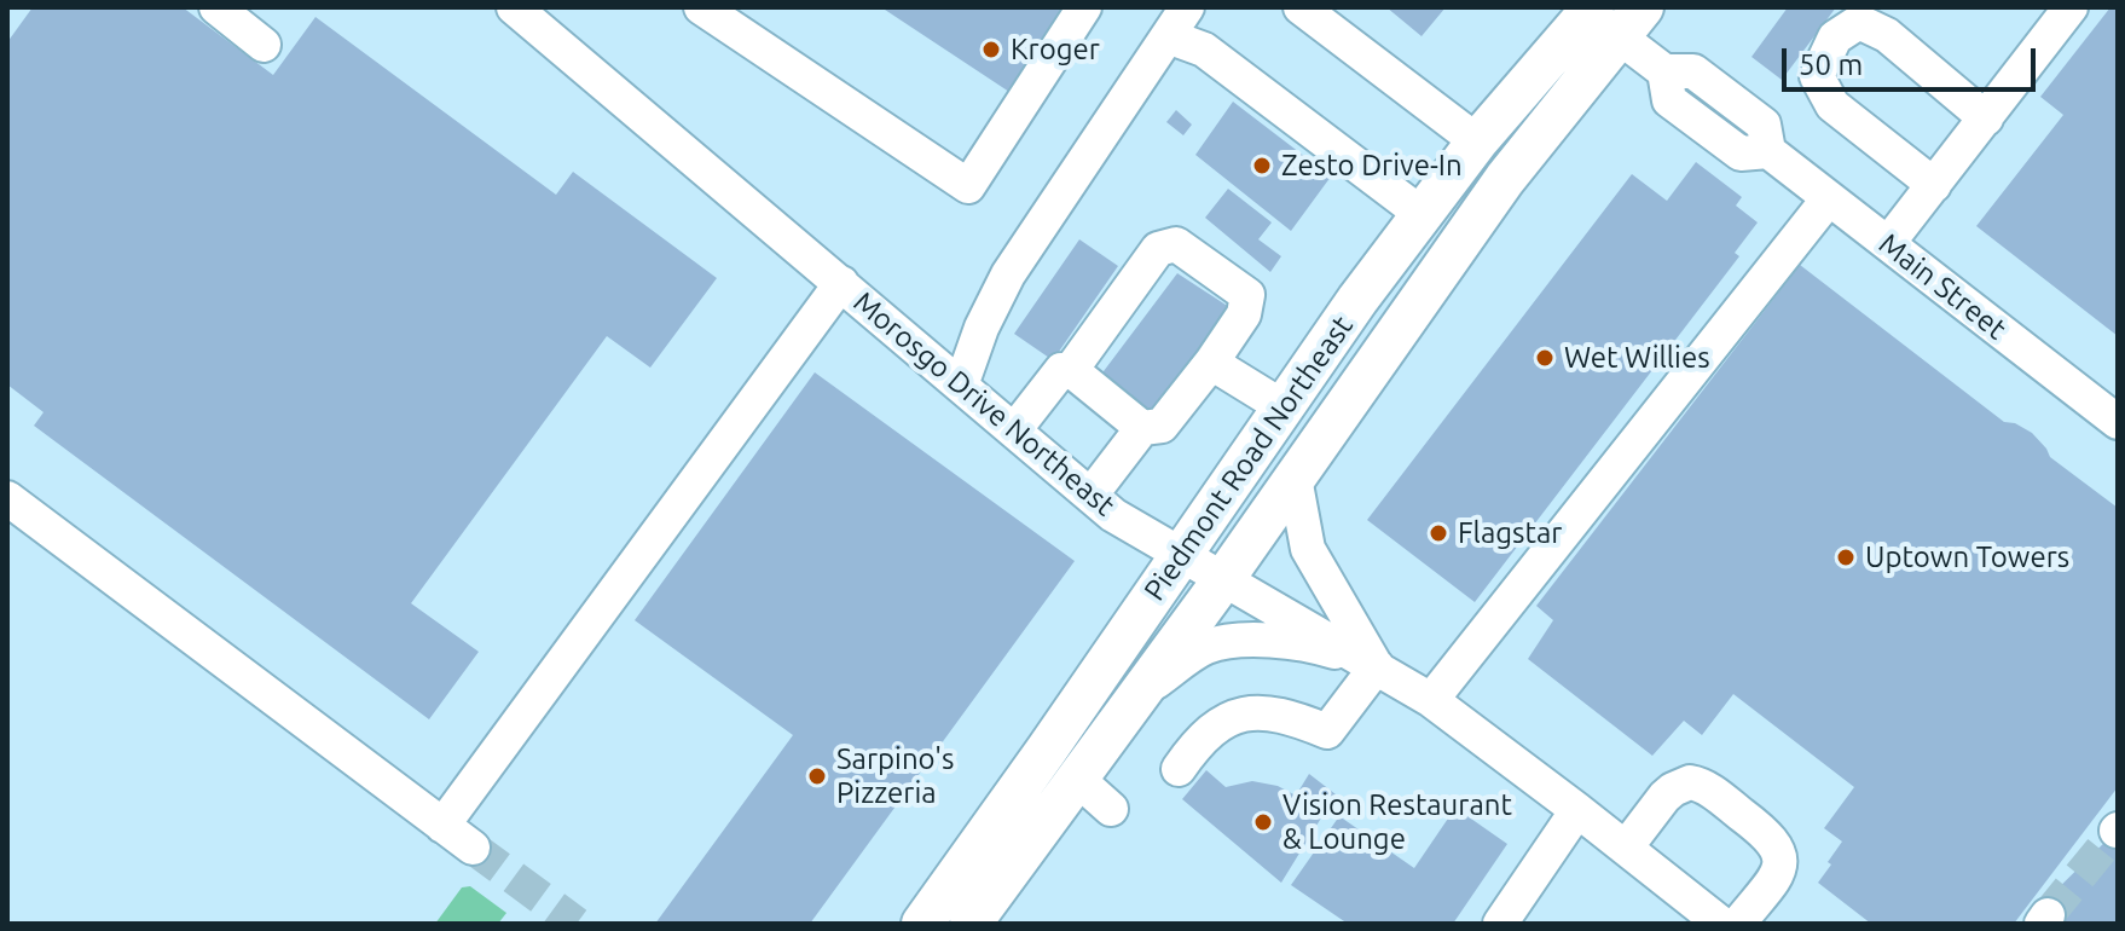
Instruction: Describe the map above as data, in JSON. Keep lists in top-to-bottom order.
{
  "streets": {
    "main road": ["Piedmont Road Northeast"],
    "street": ["Main Street", "Morosgo Drive Northeast"]
  },
  "crossings": [
    ["Main Street", "Piedmont Road Northeast"],
    ["Morosgo Drive Northeast", "Piedmont Road Northeast"]
  ],
  "places": [
    "Kroger",
    "Zesto Drive-In",
    "Wet Willies",
    "Flagstar",
    "Uptown Towers",
    "Sarpino's Pizzeria",
    "Vision Restaurant & Lounge"
  ],
  "scale_bar": "50 m"
}
